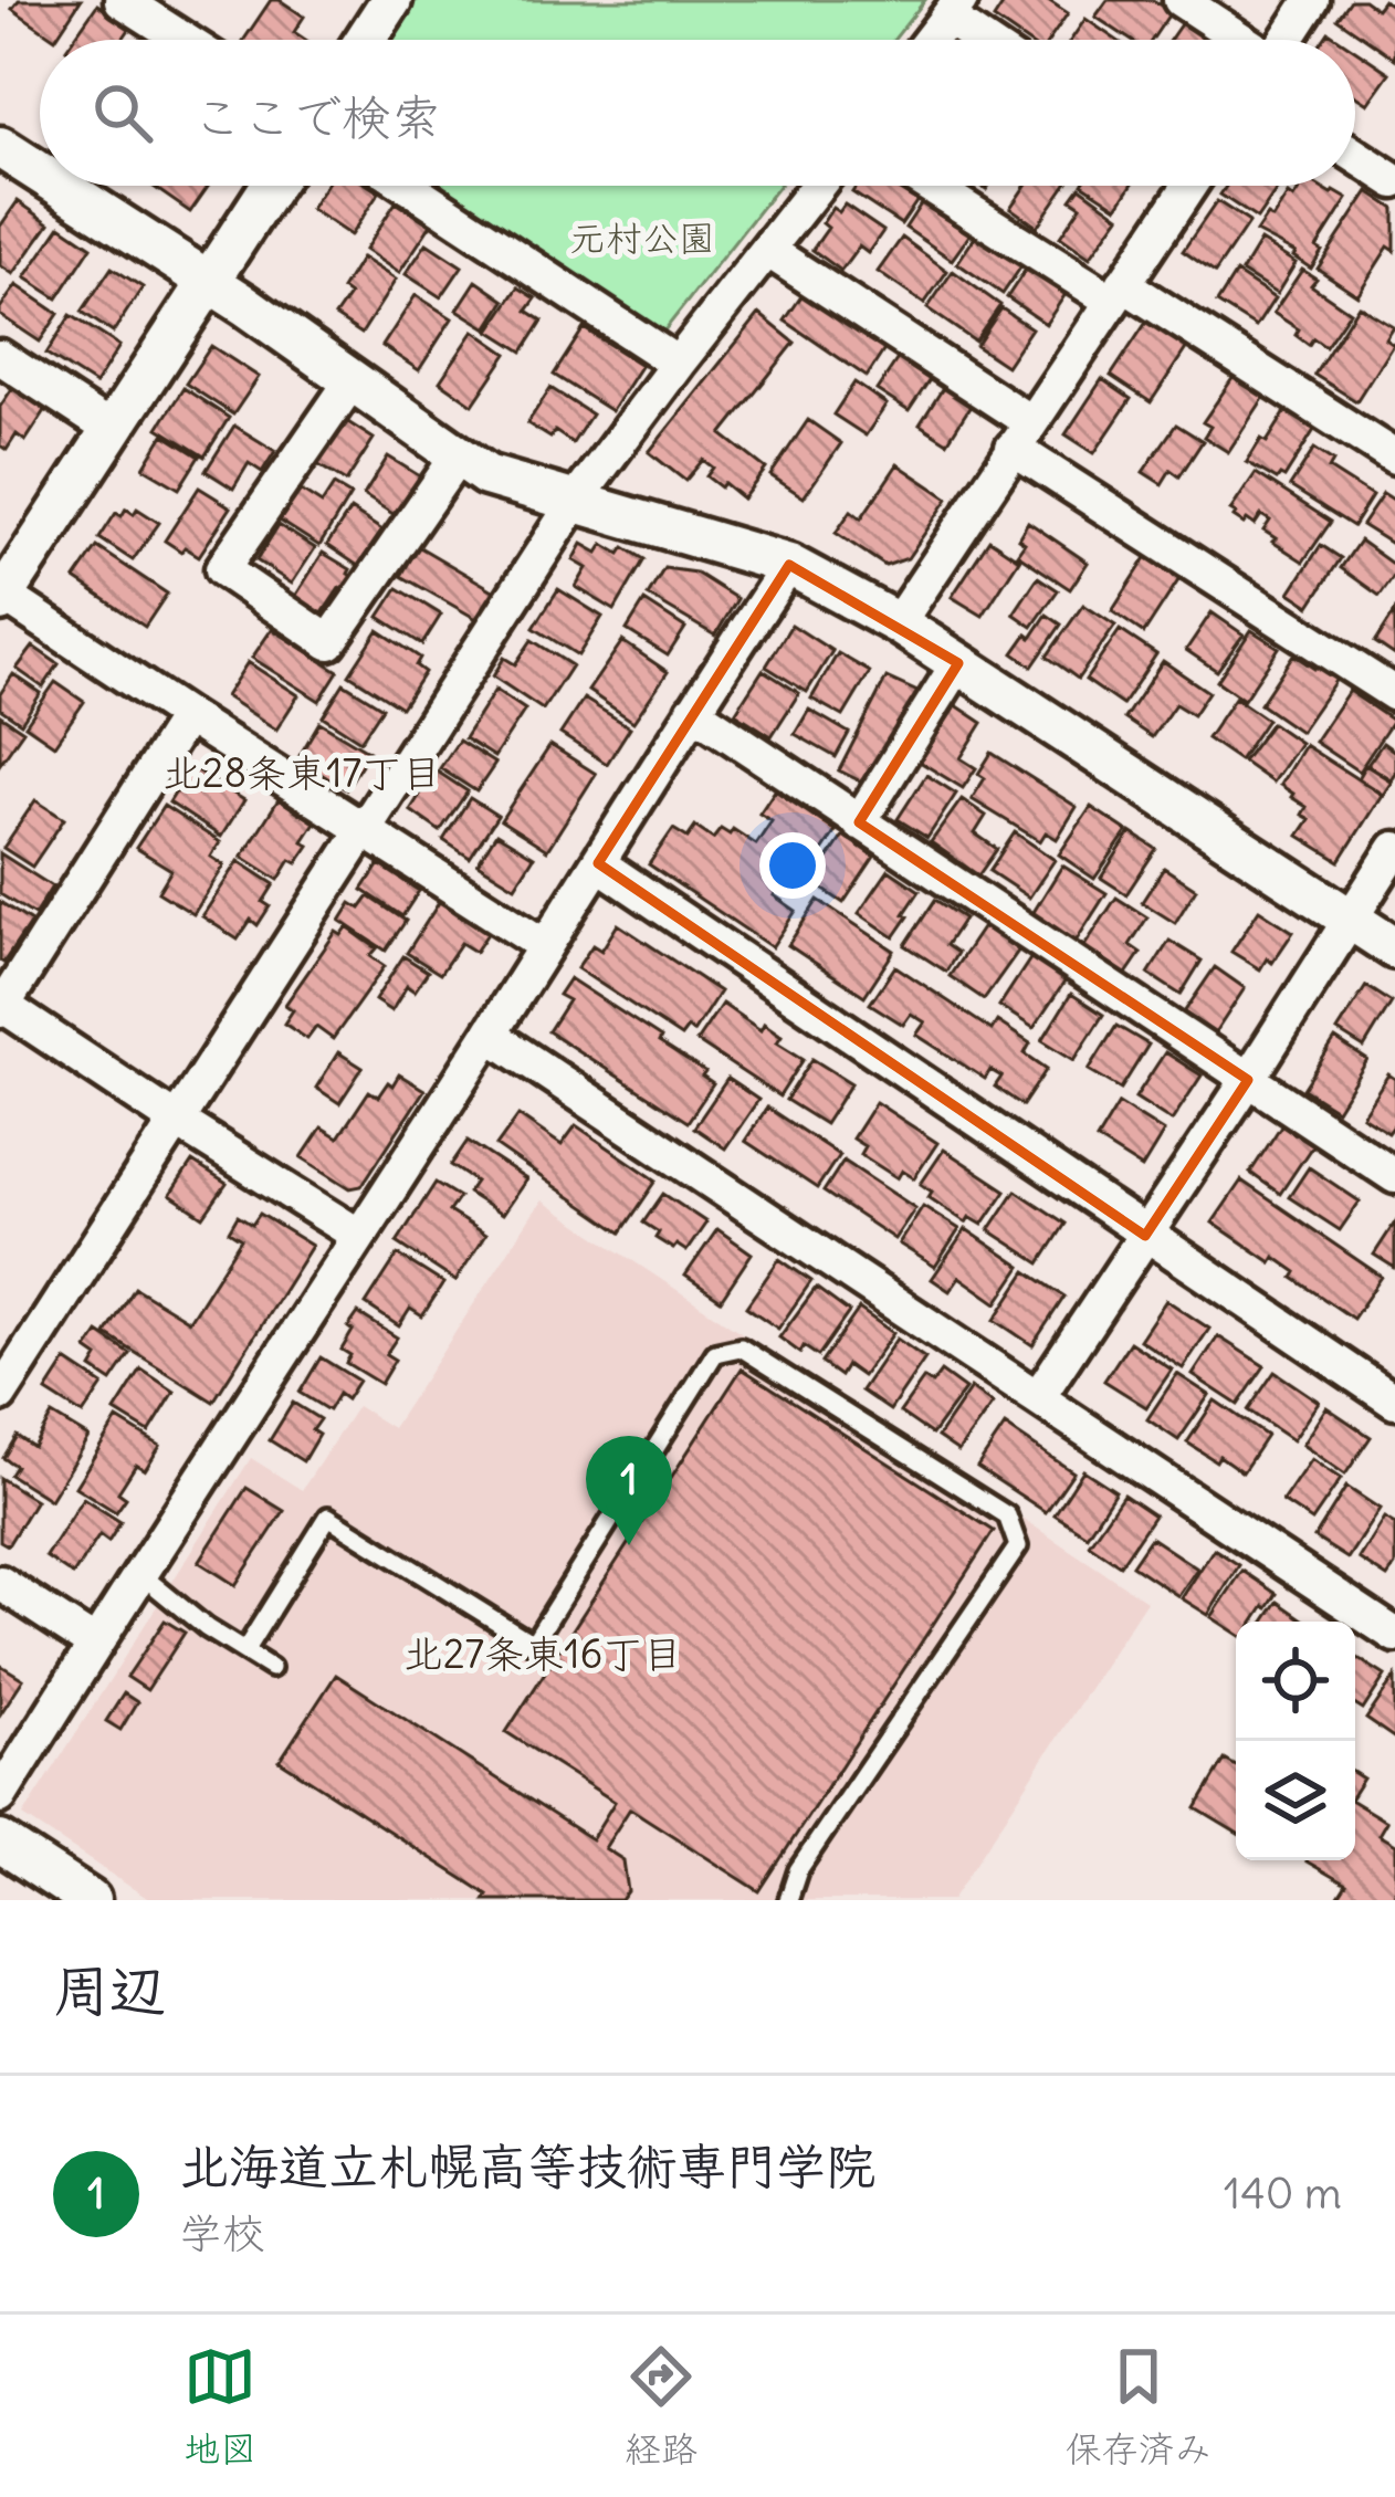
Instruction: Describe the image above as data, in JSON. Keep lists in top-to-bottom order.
{
  "districts": ["北28条東17丁目", "北27条東16丁目"],
  "parks": ["元村公園"],
  "page": {
    "search": "ここで検索",
    "pins": "1",
    "heading": "周辺",
    "list": [
      {
        "mark": "1",
        "name": "北海道立札幌高等技術専門学院",
        "note": "学校",
        "value": "140 m"
      }
    ],
    "nav": ["地図", "経路", "保存済み"]
  }
}
